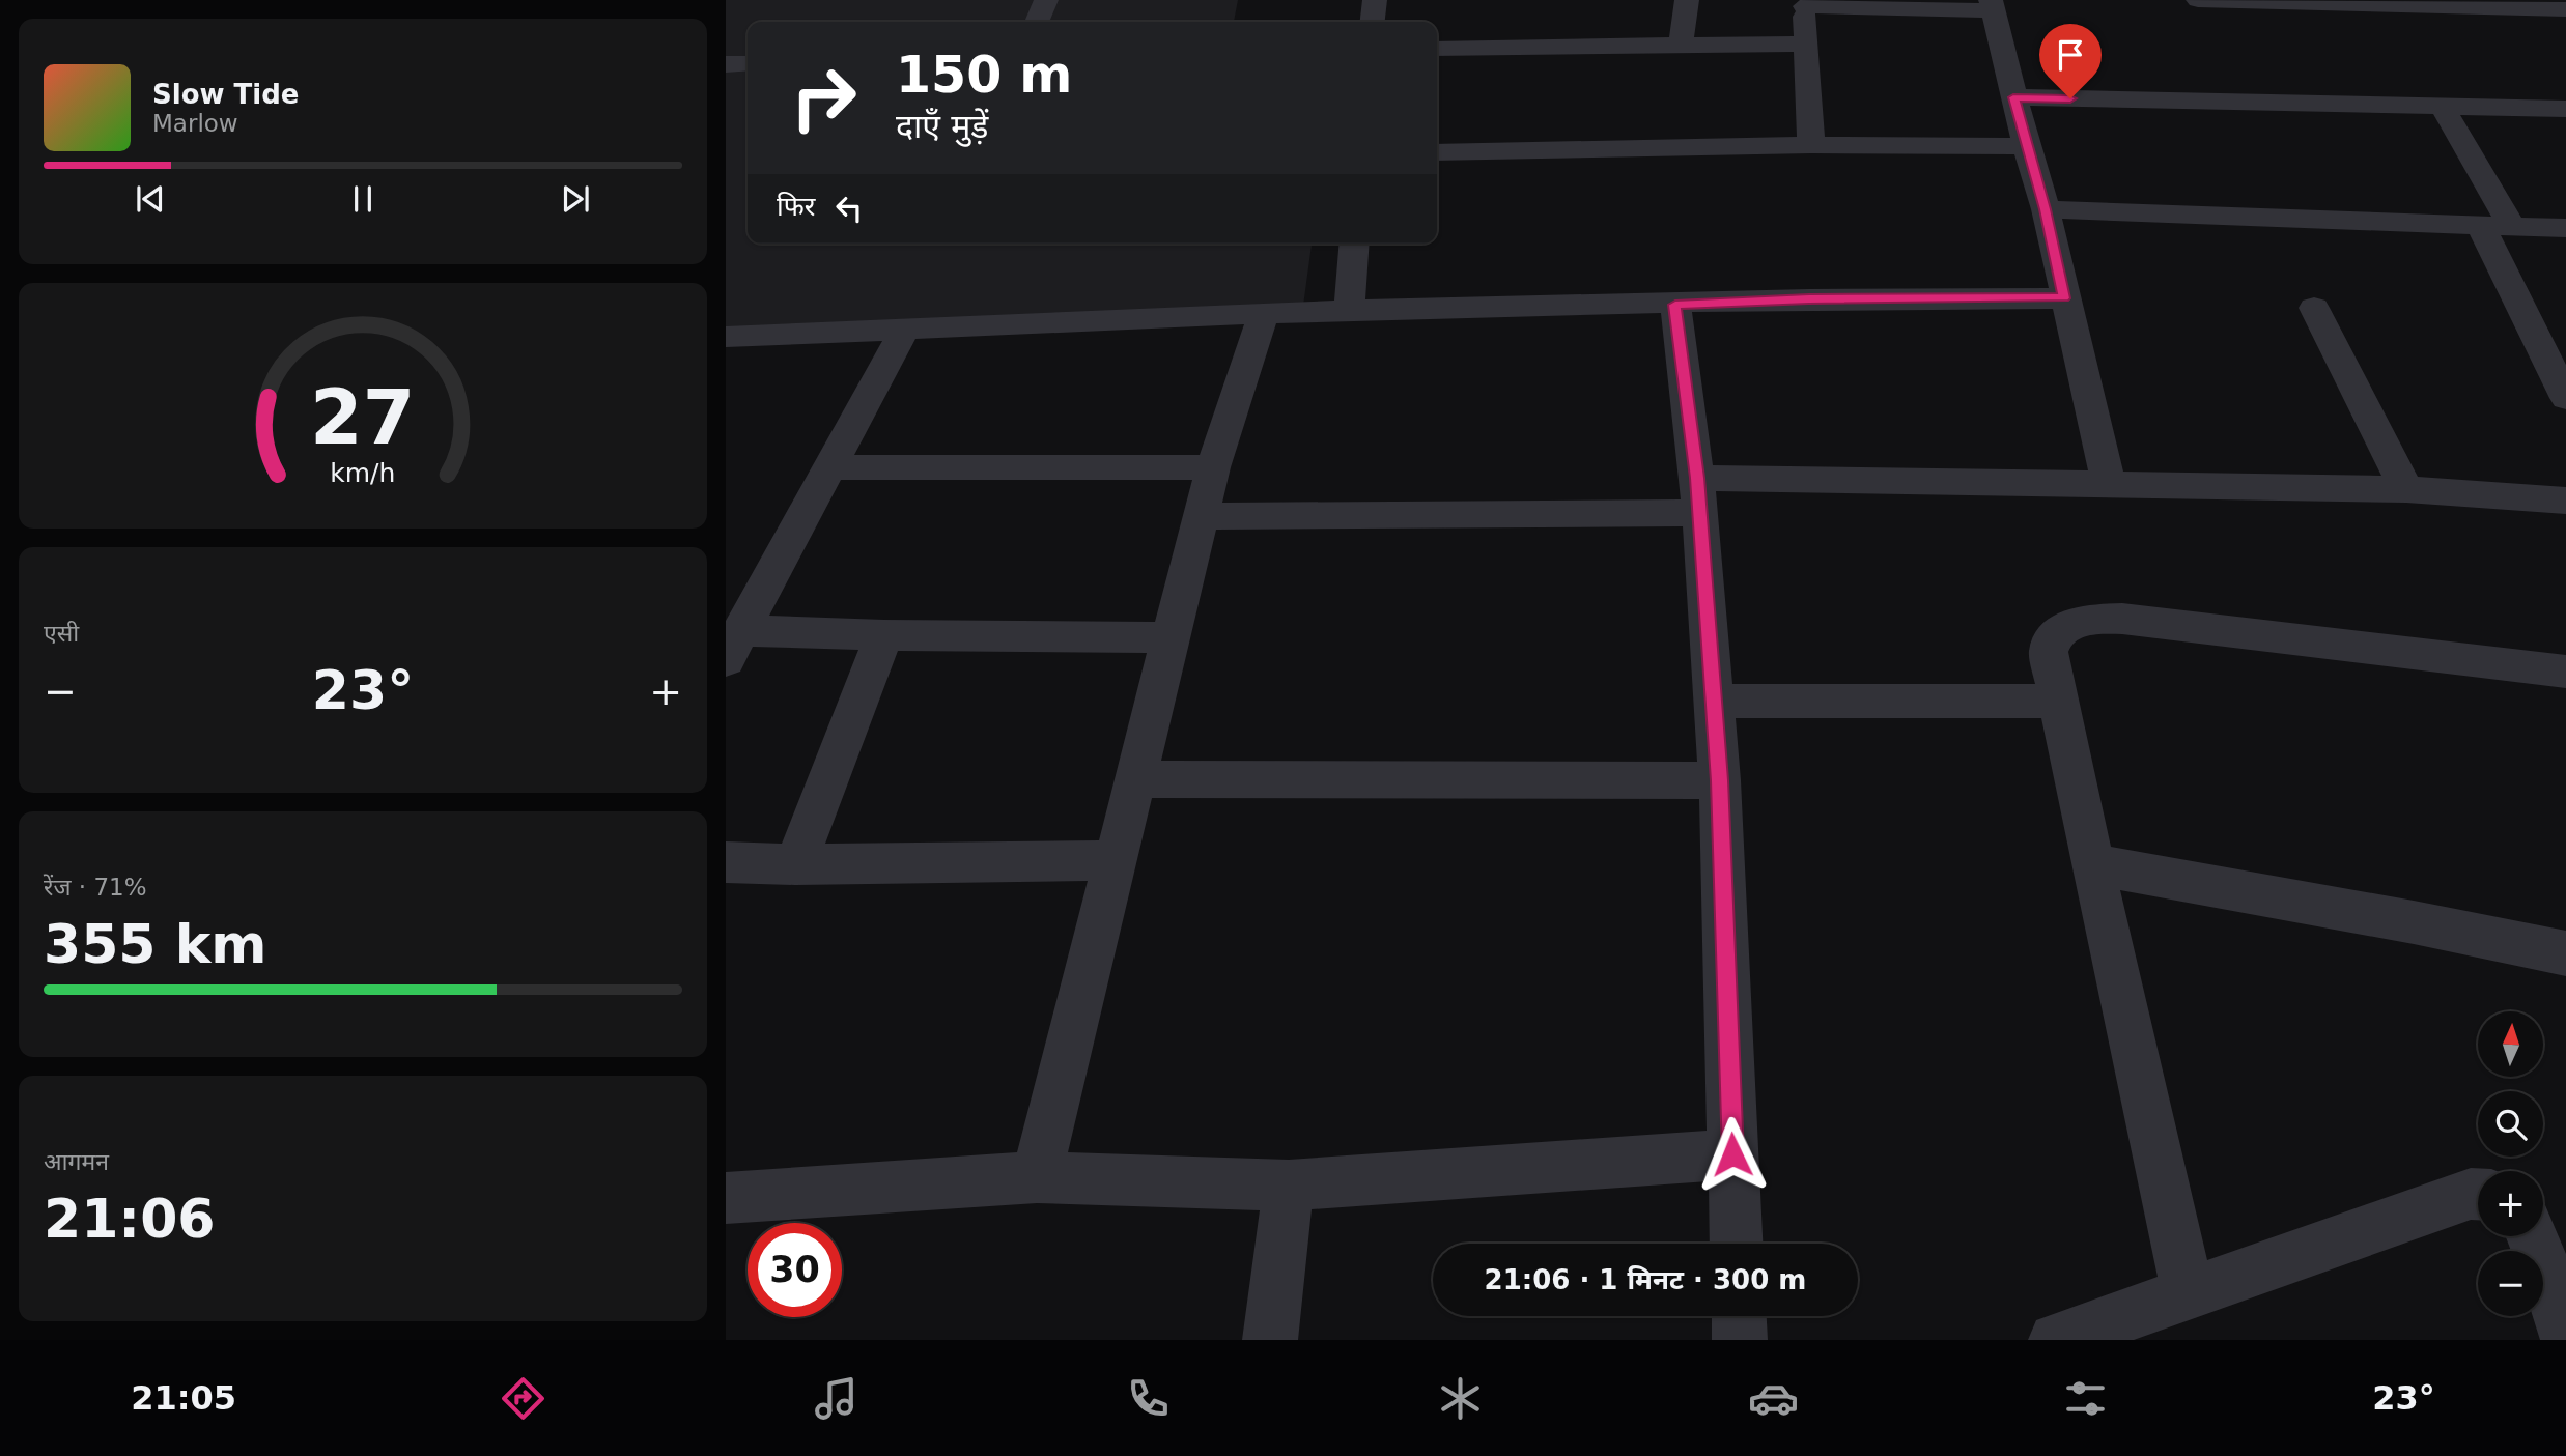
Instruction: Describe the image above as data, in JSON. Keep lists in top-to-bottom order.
{
  "north": "top",
  "page": {
    "turn": ["150 m", "दाएँ मुड़ें"],
    "song": ["Slow Tide", "Marlow"],
    "then": "फिर",
    "tile": [
      "एसी",
      ["रेंज · 71%", "355 km"],
      ["आगमन", "21:06"]
    ],
    "heat": ["−", "23°", "+"],
    "map_buttons": ["+", "−"],
    "limit": "30",
    "trip": "21:06 · 1 मिनट · 300 m",
    "tabs": ["21:05", "23°"],
    "gauge": ["27", "km/h"]
  }
}
